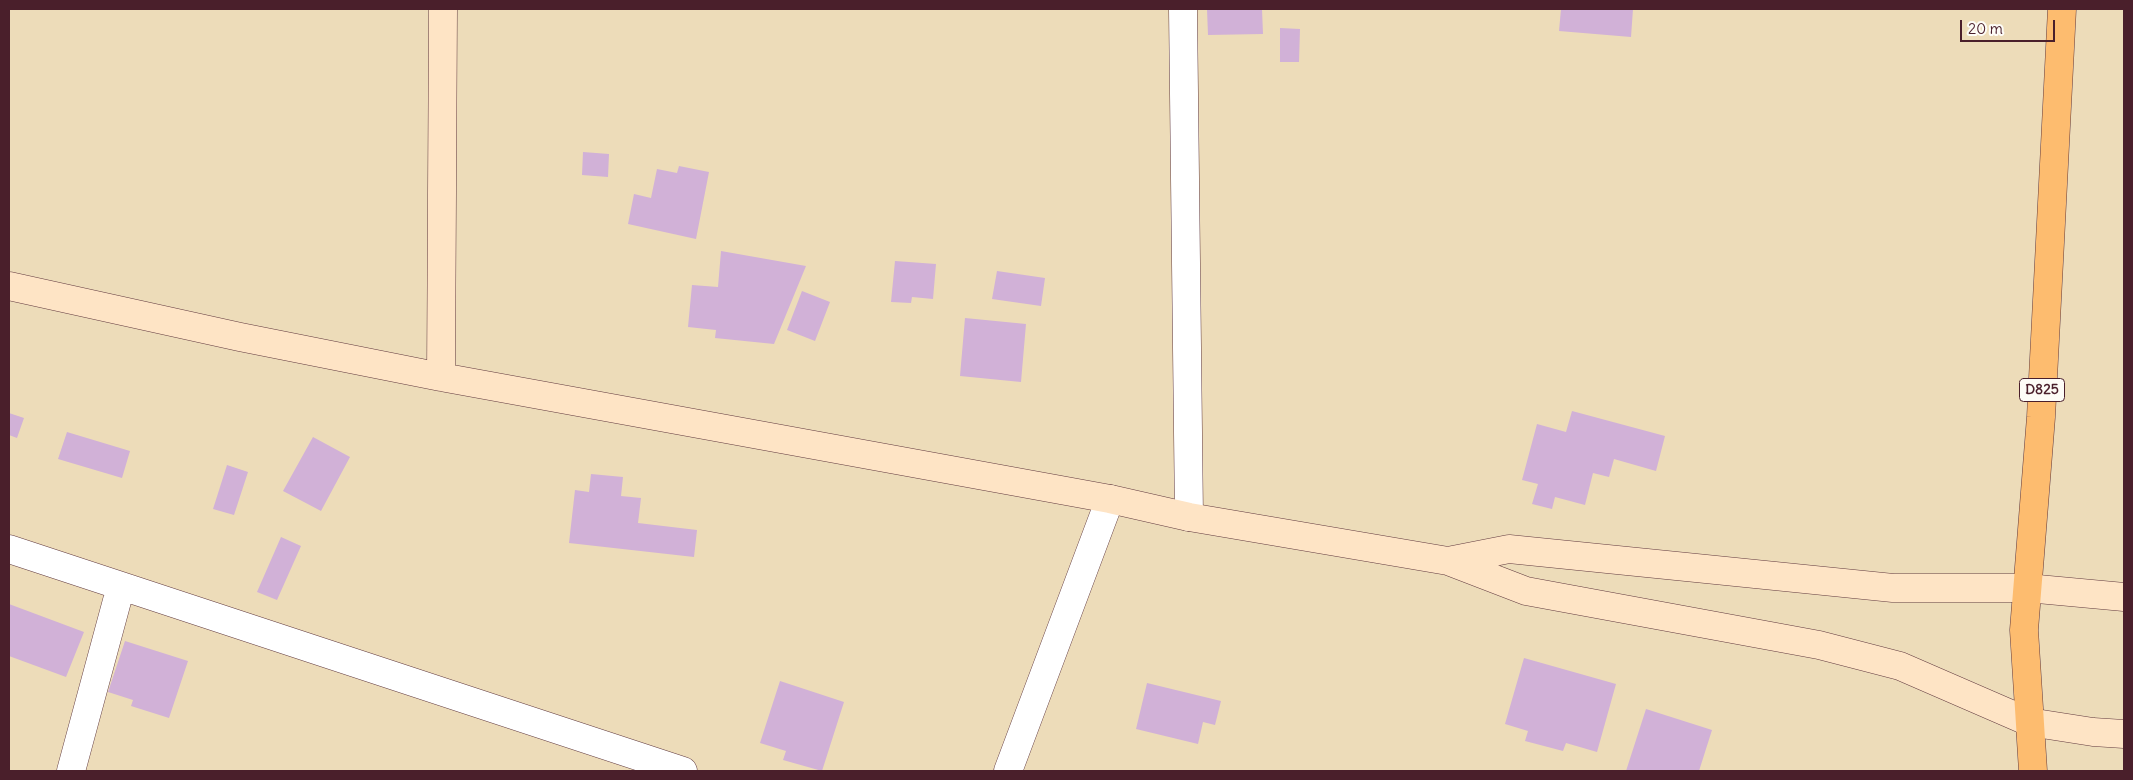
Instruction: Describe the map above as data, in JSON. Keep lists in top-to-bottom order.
{
  "streets": {
    "highway": ["D825"]
  },
  "scale_bar": "20 m"
}
